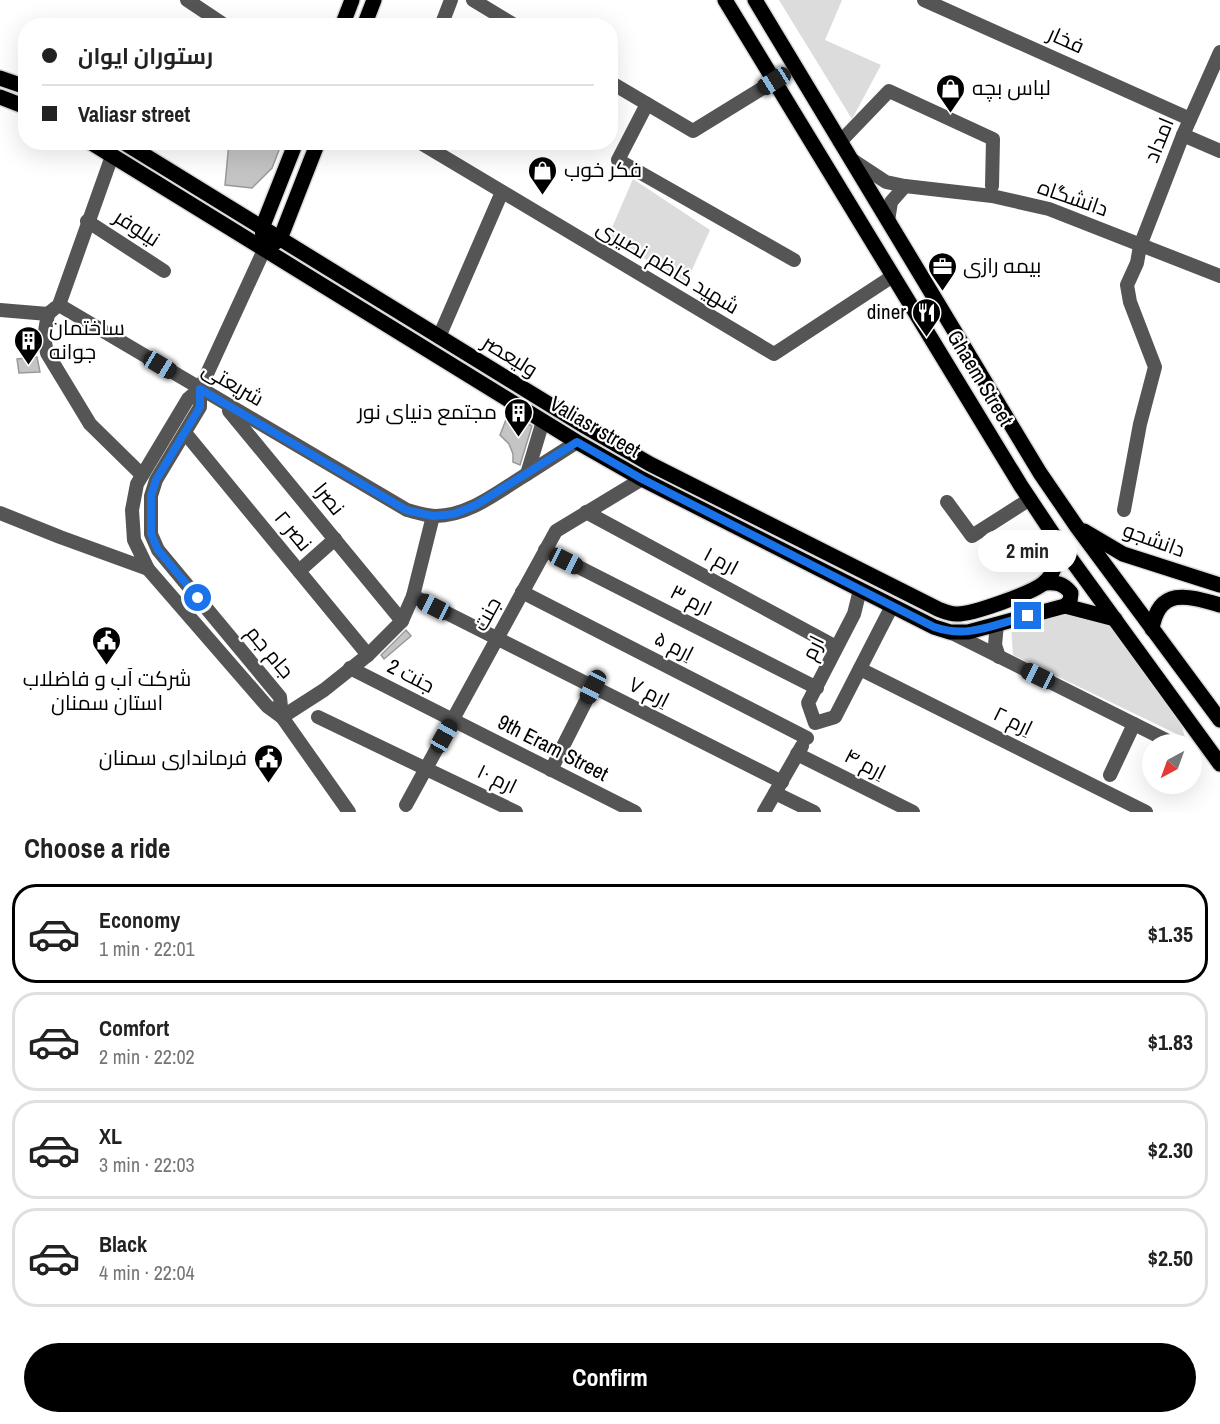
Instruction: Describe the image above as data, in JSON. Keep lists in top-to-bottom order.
{
  "streets": {
    "main road": [
      "ولیعصر",
      "Ghaem Street",
      "Valiasr street",
      "دانشجو"
    ],
    "street": [
      "فخار",
      "امداد",
      "دانشگاه",
      "نیلوفر",
      "شهید کاظم نصیری",
      "شریعتی",
      "نصرا",
      "نصر ۲",
      "ارم ۱",
      "ارم ۳",
      "جنت",
      "اِرم ۵",
      "ارم",
      "جام جم",
      "جنت 2",
      "اِرم ۷",
      "اِرم ۲",
      "9th Eram Street",
      "اِرم ۴",
      "ارم ۱۰"
    ]
  },
  "crossings": [
    ["فخار", "امداد"],
    ["امداد", "دانشگاه"],
    ["دانشگاه", "Ghaem Street"],
    ["شهید کاظم نصیری", "Ghaem Street"],
    ["Ghaem Street", "Valiasr street"],
    ["Ghaem Street", "دانشجو"],
    ["شریعتی", "Valiasr street"],
    ["شریعتی", "نصرا"],
    ["شریعتی", "جام جم"],
    ["Valiasr street", "جنت"],
    ["Valiasr street", "ارم"],
    ["Valiasr street", "جام جم"],
    ["نصر ۲", "جام جم"],
    ["ارم ۱", "جنت"],
    ["ارم ۱", "ارم"],
    ["ارم ۳", "جنت"],
    ["ارم ۳", "ارم"],
    ["جنت", "اِرم ۵"],
    ["جنت", "جنت 2"],
    ["جنت", "اِرم ۷"],
    ["جنت", "9th Eram Street"],
    ["جنت", "ارم ۱۰"],
    ["جنت 2", "9th Eram Street"]
  ],
  "places": {
    "shop": ["لباس بچه", "فکر خوب"],
    "office": ["بیمه رازی"],
    "restaurant": ["diner"],
    "building": ["ساختمان جوانه", "مجتمع دنیای نور"],
    "public building": ["شرکت آب و فاضلاب استان سمنان", "فرمانداری سمنان"]
  },
  "north": "bottom left",
  "page": {
    "banner": ["رستوران ایوان", "Valiasr street"],
    "bubble": "2 min",
    "heading": "Choose a ride",
    "list": [
      {
        "name": "Economy",
        "note": "1 min · 22:01",
        "value": "$1.35"
      },
      {
        "name": "Comfort",
        "note": "2 min · 22:02",
        "value": "$1.83"
      },
      {
        "name": "XL",
        "note": "3 min · 22:03",
        "value": "$2.30"
      },
      {
        "name": "Black",
        "note": "4 min · 22:04",
        "value": "$2.50"
      }
    ],
    "buttons": "Confirm"
  }
}
